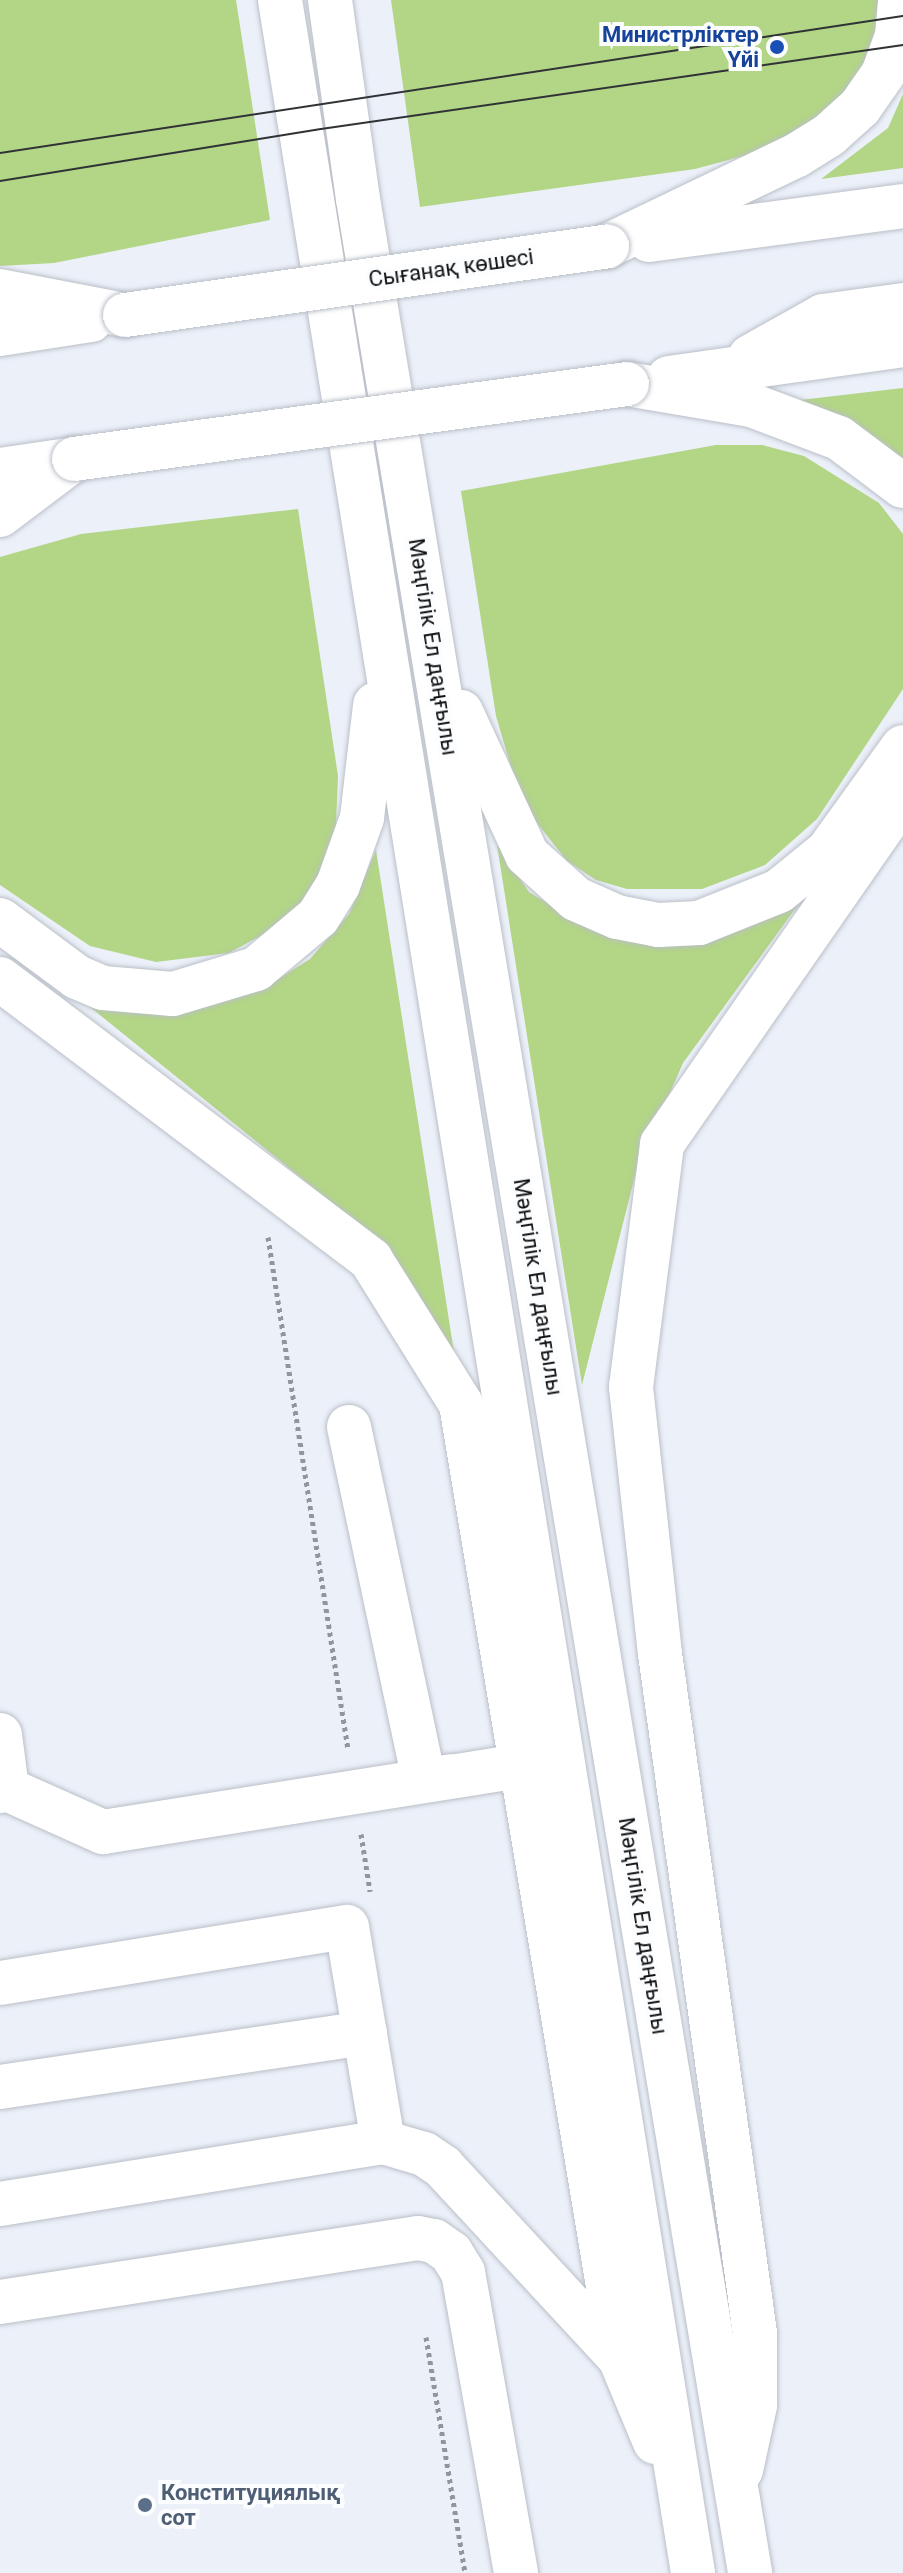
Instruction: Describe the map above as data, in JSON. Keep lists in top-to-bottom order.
{
  "streets": {
    "main road": ["Сығанақ көшесі", "Мәңгілік Ел даңғылы"]
  },
  "places": ["Министрліктер Үйі", "Конституциялық сот"]
}
